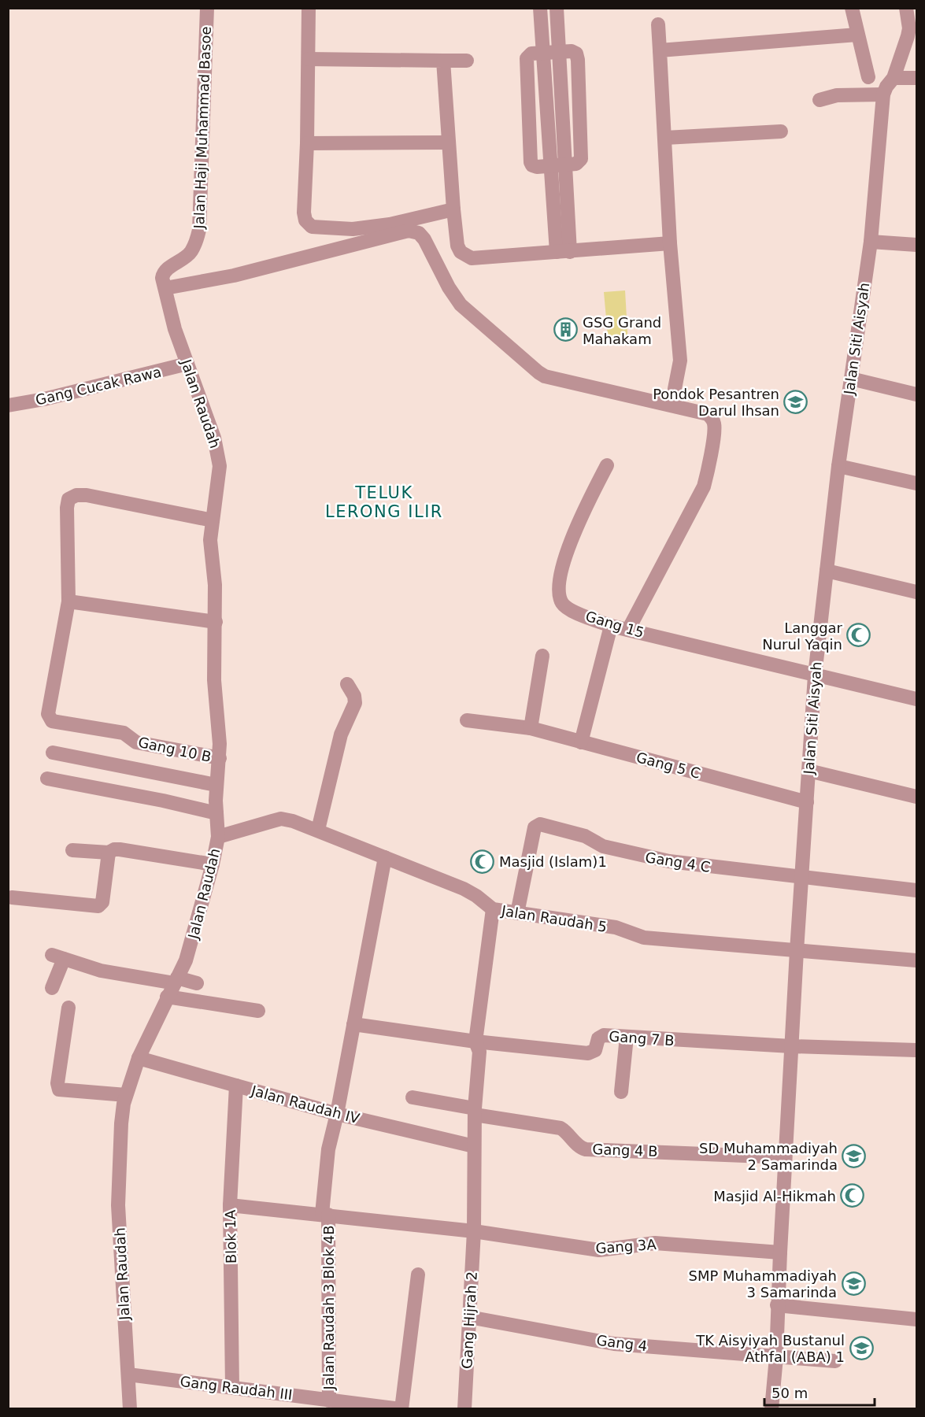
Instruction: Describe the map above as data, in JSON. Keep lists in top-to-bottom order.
{
  "streets": {
    "street": [
      "Jalan Haji Muhammad Basoe",
      "Jalan Siti Aisyah",
      "Gang Cucak Rawa",
      "Jalan Raudah",
      "Gang 15",
      "Gang 10 B",
      "Gang 5 C",
      "Gang 4 C",
      "Jalan Raudah 5",
      "Gang 7 B",
      "Jalan Raudah IV",
      "Gang 4 B",
      "Blok 1A",
      "Gang 3A",
      "Jalan Raudah 3 Blok 4B",
      "Gang Hijrah 2",
      "Gang 4",
      "Gang Raudah III"
    ]
  },
  "crossings": [
    ["Jalan Haji Muhammad Basoe", "Jalan Raudah"],
    ["Jalan Siti Aisyah", "Gang 15"],
    ["Jalan Siti Aisyah", "Gang 5 C"],
    ["Jalan Siti Aisyah", "Gang 4 C"],
    ["Jalan Siti Aisyah", "Jalan Raudah 5"],
    ["Jalan Siti Aisyah", "Gang 7 B"],
    ["Jalan Siti Aisyah", "Gang 4 B"],
    ["Jalan Siti Aisyah", "Gang 3A"],
    ["Jalan Siti Aisyah", "Gang 4"],
    ["Gang Cucak Rawa", "Jalan Raudah"],
    ["Jalan Raudah", "Gang 10 B"],
    ["Jalan Raudah", "Jalan Raudah 5"],
    ["Jalan Raudah", "Jalan Raudah IV"],
    ["Jalan Raudah", "Gang Raudah III"],
    ["Gang 4 C", "Jalan Raudah 5"],
    ["Jalan Raudah 5", "Jalan Raudah 3 Blok 4B"],
    ["Jalan Raudah 5", "Gang Hijrah 2"],
    ["Gang 7 B", "Gang Hijrah 2"],
    ["Jalan Raudah IV", "Blok 1A"],
    ["Jalan Raudah IV", "Jalan Raudah 3 Blok 4B"],
    ["Jalan Raudah IV", "Gang Hijrah 2"],
    ["Gang 4 B", "Gang Hijrah 2"],
    ["Blok 1A", "Gang 3A"],
    ["Blok 1A", "Gang Raudah III"],
    ["Gang 3A", "Jalan Raudah 3 Blok 4B"],
    ["Gang 3A", "Gang Hijrah 2"],
    ["Jalan Raudah 3 Blok 4B", "Gang Raudah III"],
    ["Gang Hijrah 2", "Gang 4"]
  ],
  "districts": ["TELUK LERONG ILIR"],
  "places": {
    "building": ["GSG Grand Mahakam"],
    "school or university": [
      "Pondok Pesantren Darul Ihsan",
      "SD Muhammadiyah 2 Samarinda",
      "SMP Muhammadiyah 3 Samarinda",
      "TK Aisyiyah Bustanul Athfal (ABA) 1"
    ],
    "mosque": ["Langgar Nurul Yaqin", "Masjid (Islam)1", "Masjid Al-Hikmah"]
  },
  "scale_bar": "50 m"
}
